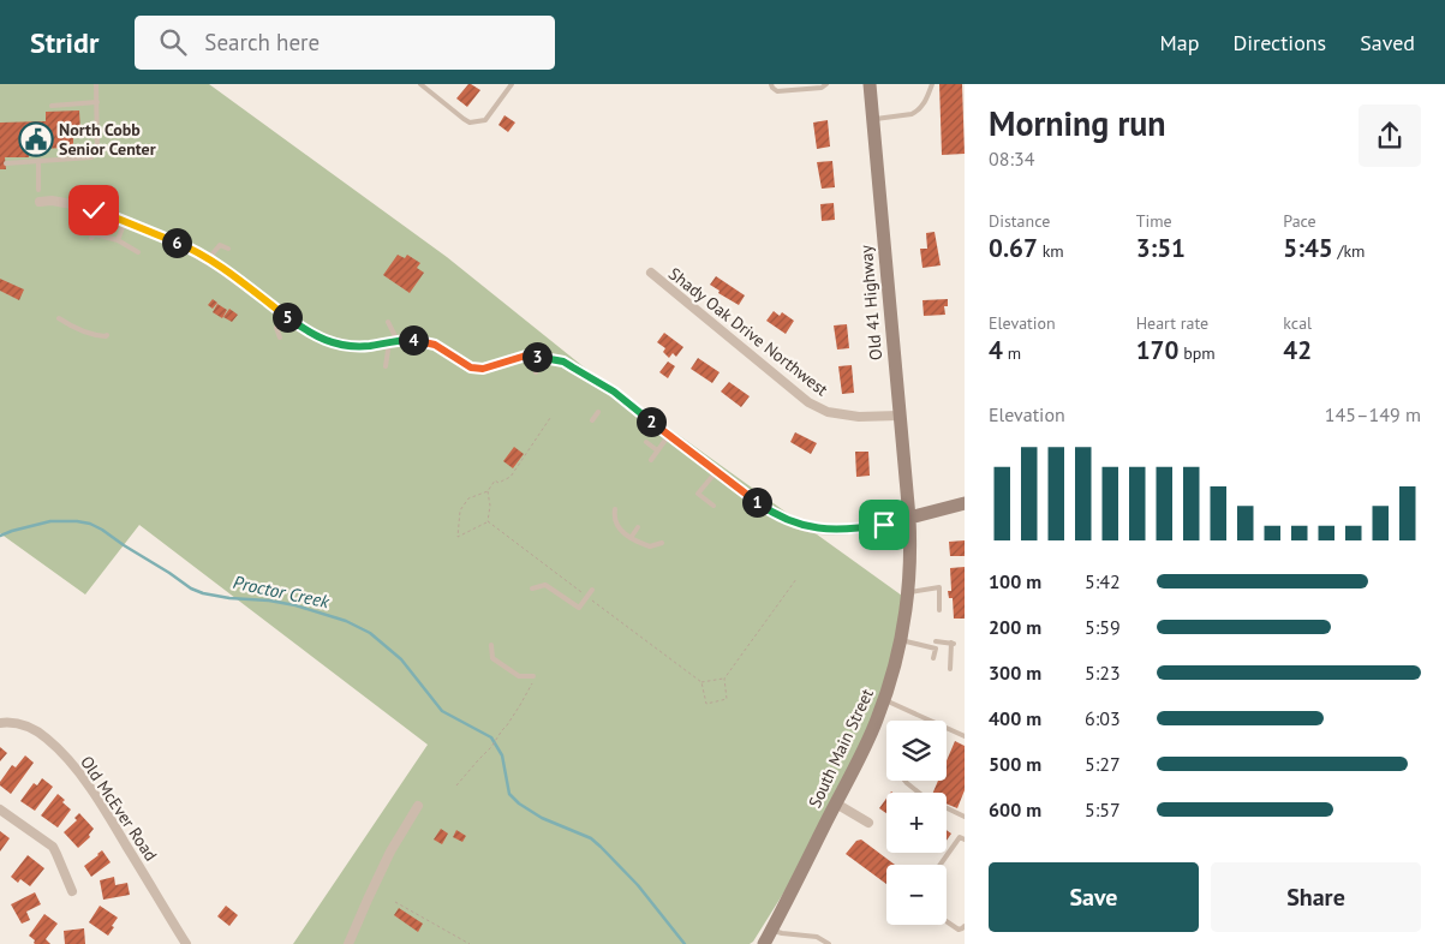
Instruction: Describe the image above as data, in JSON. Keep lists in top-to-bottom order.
{
  "streets": {
    "main road": ["Old 41 Highway", "South Main Street"],
    "street": ["Shady Oak Drive Northwest", "Old McEver Road"]
  },
  "crossings": [
    ["Old 41 Highway", "Shady Oak Drive Northwest"],
    ["Old 41 Highway", "South Main Street"]
  ],
  "water": ["Proctor Creek"],
  "places": {
    "public building": ["North Cobb Senior Center"]
  },
  "page": {
    "header": "Stridr",
    "search": "Search here",
    "nav": ["Map", "Directions", "Saved"],
    "heading": ["Morning run", "08:34"],
    "stats": [
      ["Distance", "0.67 km"],
      ["Time", "3:51"],
      ["Pace", "5:45 /km"],
      ["Elevation", "4 m"],
      ["Heart rate", "170 bpm"],
      ["kcal", "42"]
    ],
    "pins": [
      "6",
      "5",
      "4",
      "3",
      "2",
      "1"
    ],
    "chart": ["Elevation", "145–149 m"],
    "list": [
      {
        "name": "100 m",
        "note": "5:42"
      },
      {
        "name": "200 m",
        "note": "5:59"
      },
      {
        "name": "300 m",
        "note": "5:23"
      },
      {
        "name": "400 m",
        "note": "6:03"
      },
      {
        "name": "500 m",
        "note": "5:27"
      },
      {
        "name": "600 m",
        "note": "5:57"
      }
    ],
    "map_buttons": ["+", "−"],
    "buttons": ["Save", "Share"]
  }
}
